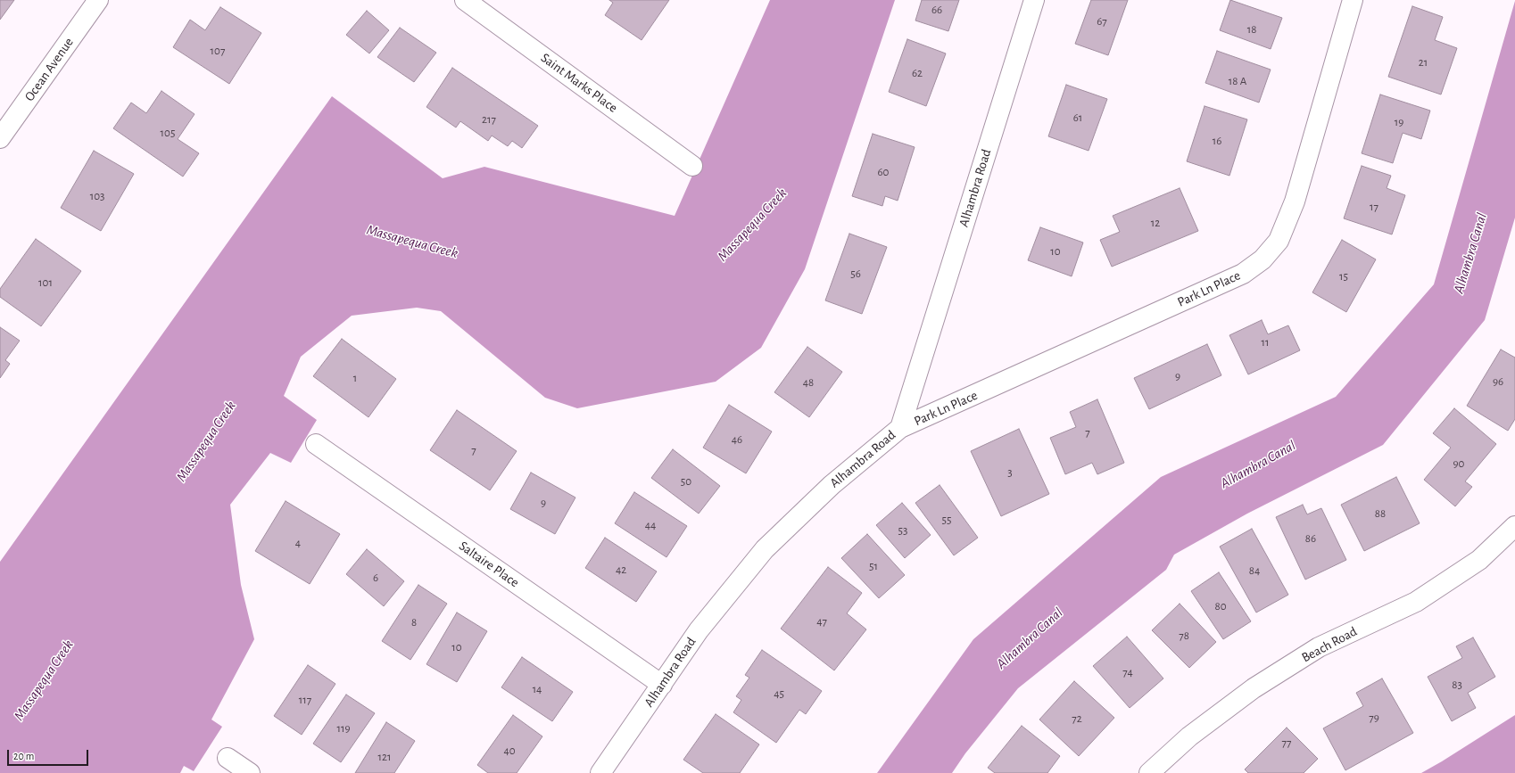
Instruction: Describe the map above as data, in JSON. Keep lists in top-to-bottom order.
{
  "streets": {
    "street": [
      "Ocean Avenue",
      "Saint Marks Place",
      "Alhambra Road",
      "Park Ln Place",
      "Saltaire Place",
      "Beach Road"
    ]
  },
  "crossings": [
    ["Alhambra Road", "Park Ln Place"],
    ["Alhambra Road", "Saltaire Place"]
  ],
  "water": ["Massapequa Creek", "Alhambra Canal"],
  "house_numbers": [
    "66",
    "67",
    "18",
    "107",
    "21",
    "62",
    "18 A",
    "61",
    "217",
    "19",
    "105",
    "16",
    "60",
    "103",
    "17",
    "12",
    "10",
    "56",
    "15",
    "101",
    "11",
    "9",
    "1",
    "96",
    "48",
    "7",
    "46",
    "7",
    "90",
    "3",
    "50",
    "9",
    "88",
    "55",
    "44",
    "53",
    "86",
    "4",
    "51",
    "42",
    "84",
    "6",
    "80",
    "47",
    "8",
    "78",
    "10",
    "74",
    "83",
    "14",
    "45",
    "117",
    "79",
    "72",
    "119",
    "77",
    "40",
    "121"
  ],
  "scale_bar": "20 m"
}
